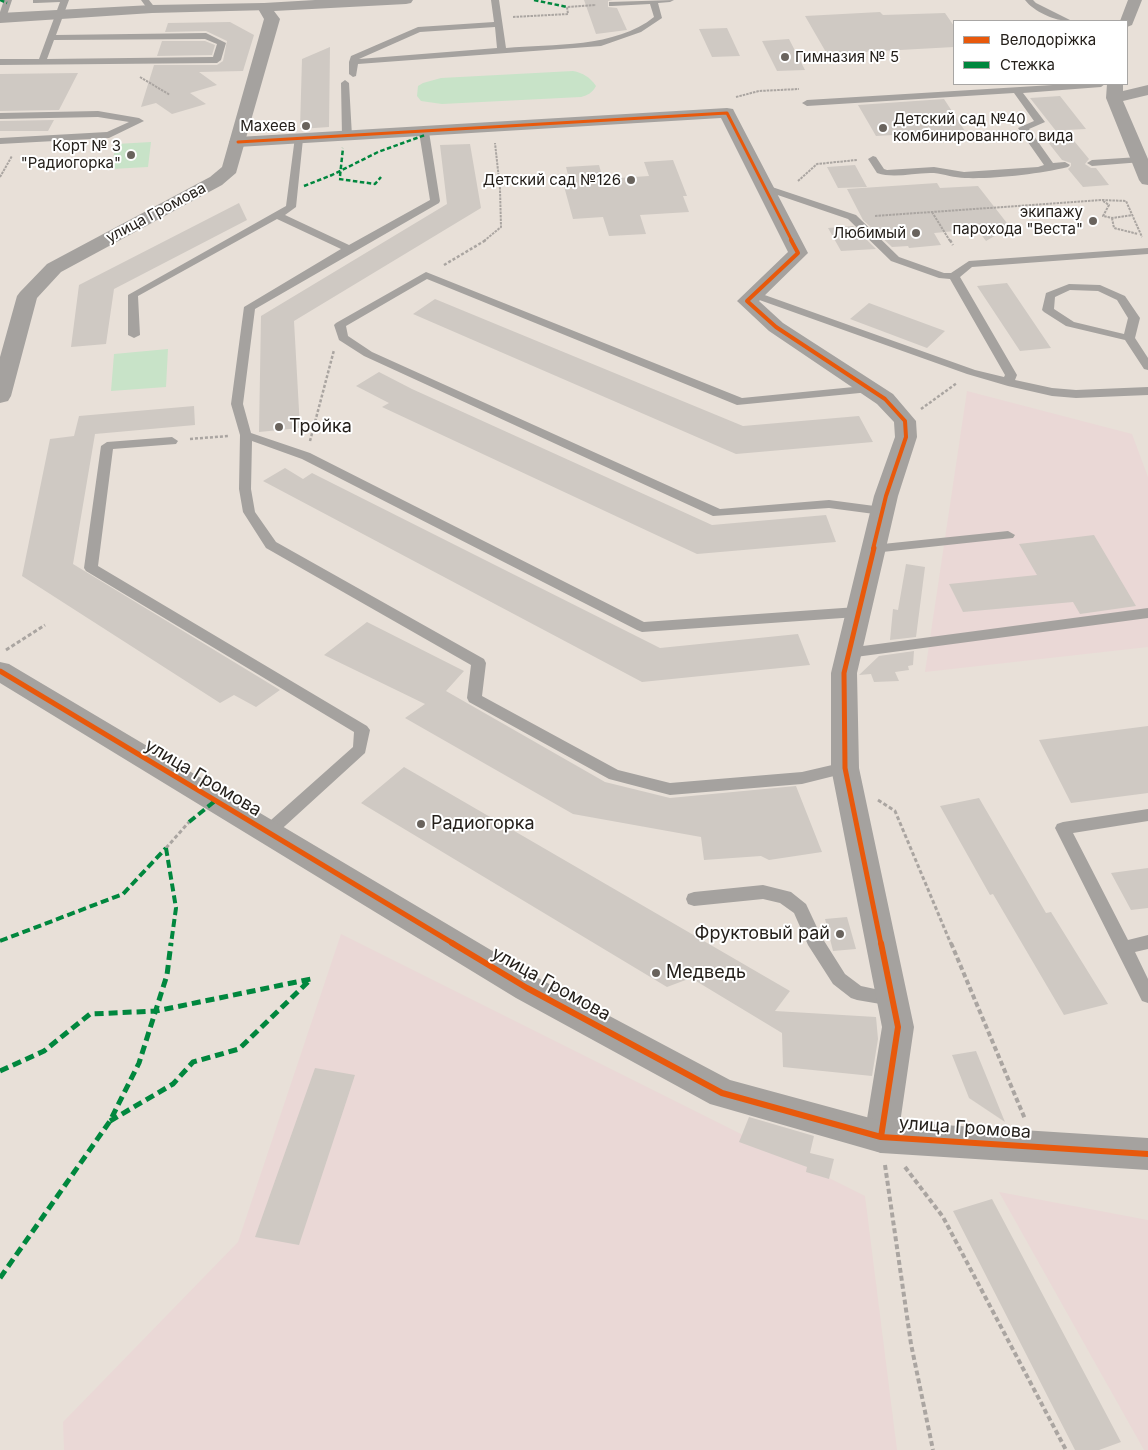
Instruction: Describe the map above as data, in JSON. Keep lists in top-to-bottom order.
{
  "streets": {
    "street": ["улица Громова"]
  },
  "places": [
    "Гимназия № 5",
    "Махеев",
    "Детский сад №40 комбинированного вида",
    "Корт № 3 \"Радиогорка\"",
    "Детский сад №126",
    "экипажу парохода \"Веста\"",
    "Любимый",
    "Тройка",
    "Радиогорка",
    "Фруктовый рай",
    "Медведь"
  ],
  "legend": ["Велодоріжка", "Стежка"]
}
